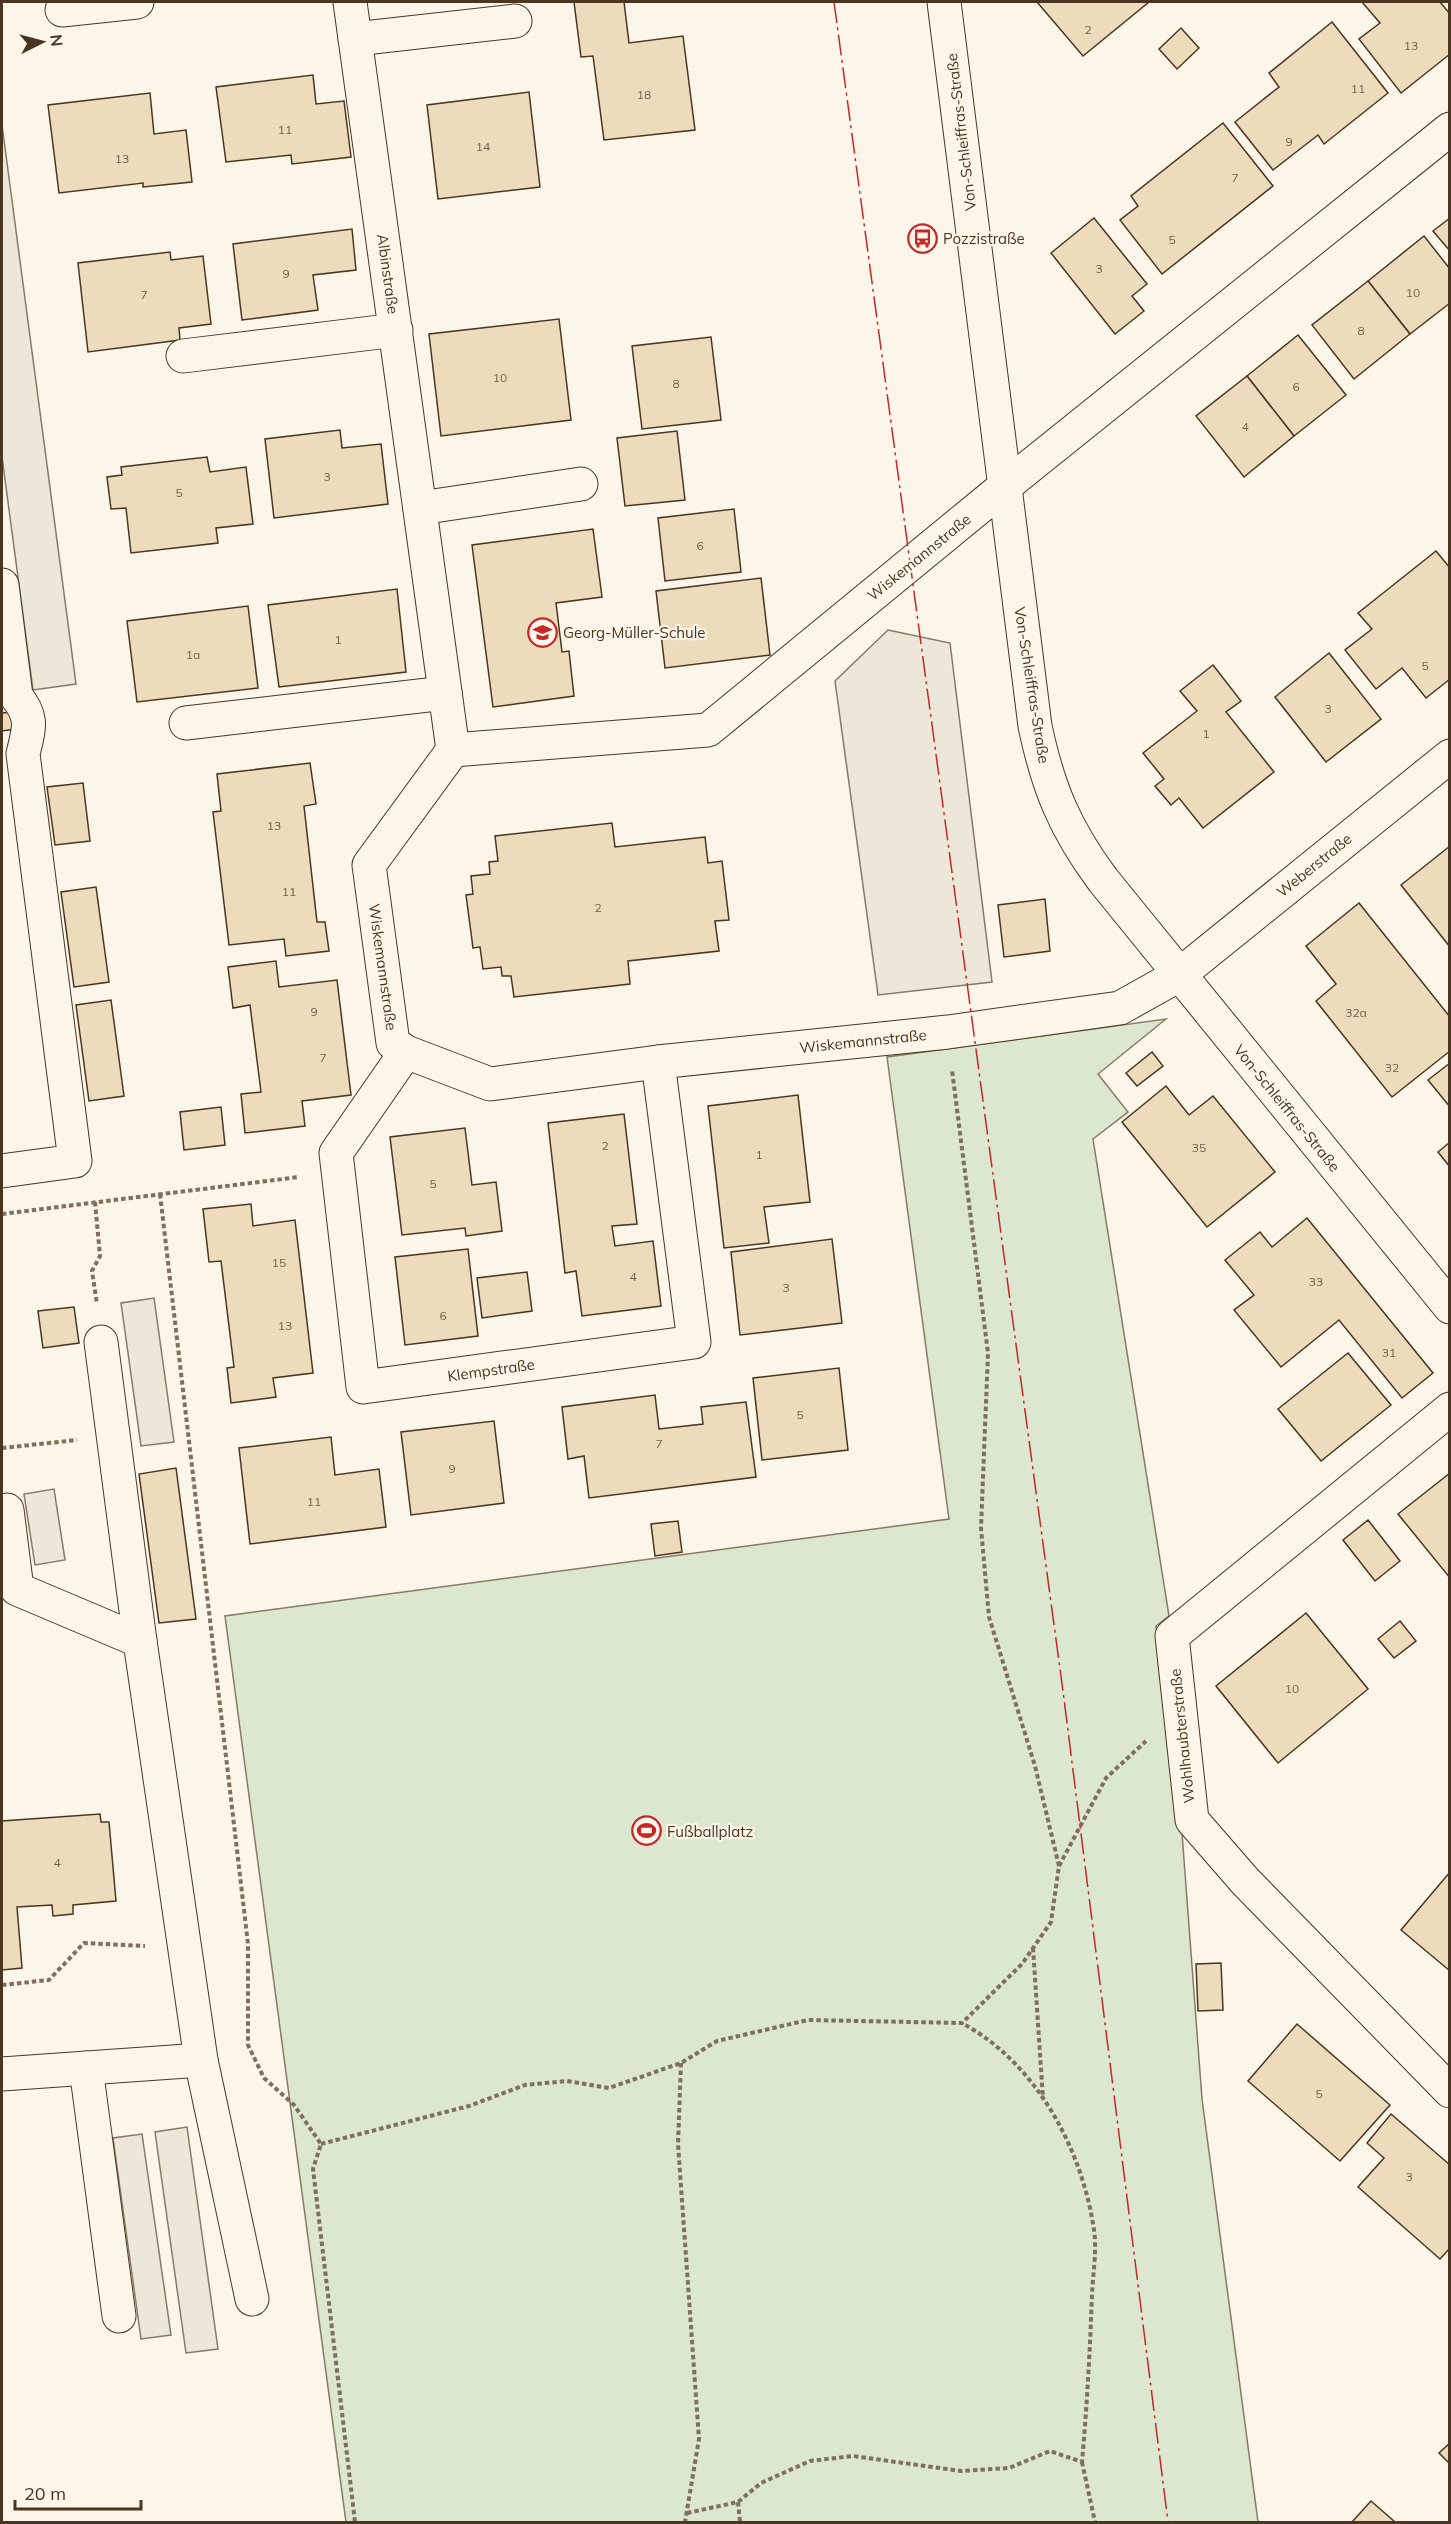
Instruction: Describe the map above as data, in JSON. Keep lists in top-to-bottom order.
{
  "streets": {
    "street": [
      "Von-Schleiffras-Straße",
      "Albinstraße",
      "Wiskemannstraße",
      "Weberstraße",
      "Klempstraße",
      "Wohlhaubterstraße"
    ]
  },
  "crossings": [
    ["Von-Schleiffras-Straße", "Wiskemannstraße"],
    ["Von-Schleiffras-Straße", "Weberstraße"],
    ["Albinstraße", "Wiskemannstraße"],
    ["Wiskemannstraße", "Weberstraße"],
    ["Wiskemannstraße", "Klempstraße"]
  ],
  "places": {
    "bus stop": ["Pozzistraße"],
    "school or university": ["Georg-Müller-Schule"],
    "sports": ["Fußballplatz"]
  },
  "house_numbers": [
    "2",
    "13",
    "11",
    "18",
    "11",
    "9",
    "14",
    "13",
    "7",
    "5",
    "3",
    "9",
    "10",
    "7",
    "8",
    "10",
    "8",
    "6",
    "4",
    "3",
    "5",
    "6",
    "1",
    "1a",
    "5",
    "3",
    "1",
    "13",
    "11",
    "2",
    "9",
    "32a",
    "7",
    "32",
    "2",
    "35",
    "1",
    "5",
    "15",
    "4",
    "33",
    "3",
    "6",
    "13",
    "31",
    "5",
    "7",
    "9",
    "11",
    "10",
    "4",
    "5",
    "3"
  ],
  "scale_bar": "20 m",
  "north": "right"
}
